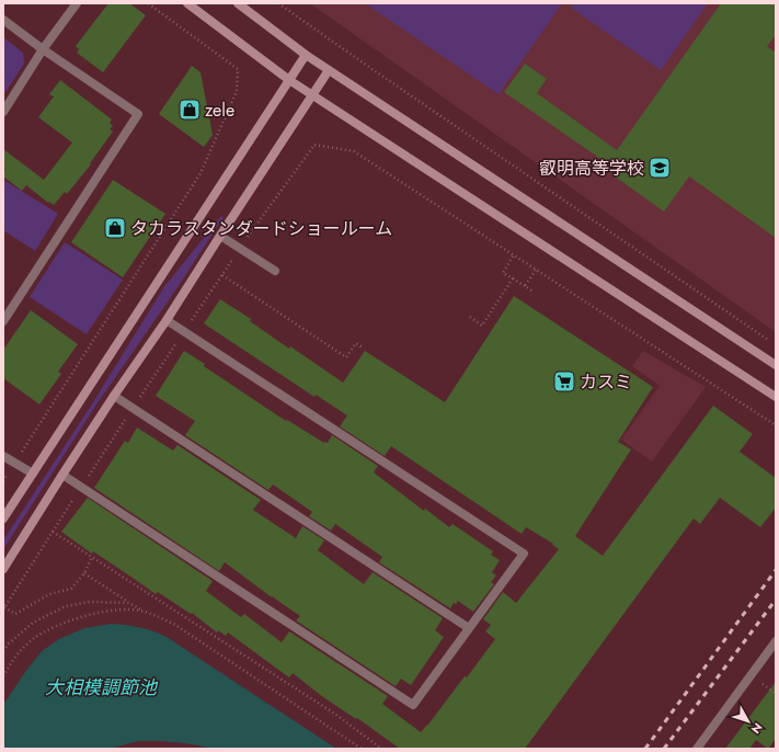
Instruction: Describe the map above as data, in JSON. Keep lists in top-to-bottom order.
{
  "water": ["大相模調節池"],
  "places": {
    "shop": ["zele", "タカラスタンダードショールーム"],
    "school or university": ["叡明高等学校"],
    "supermarket": ["カスミ"]
  },
  "north": "bottom right"
}
